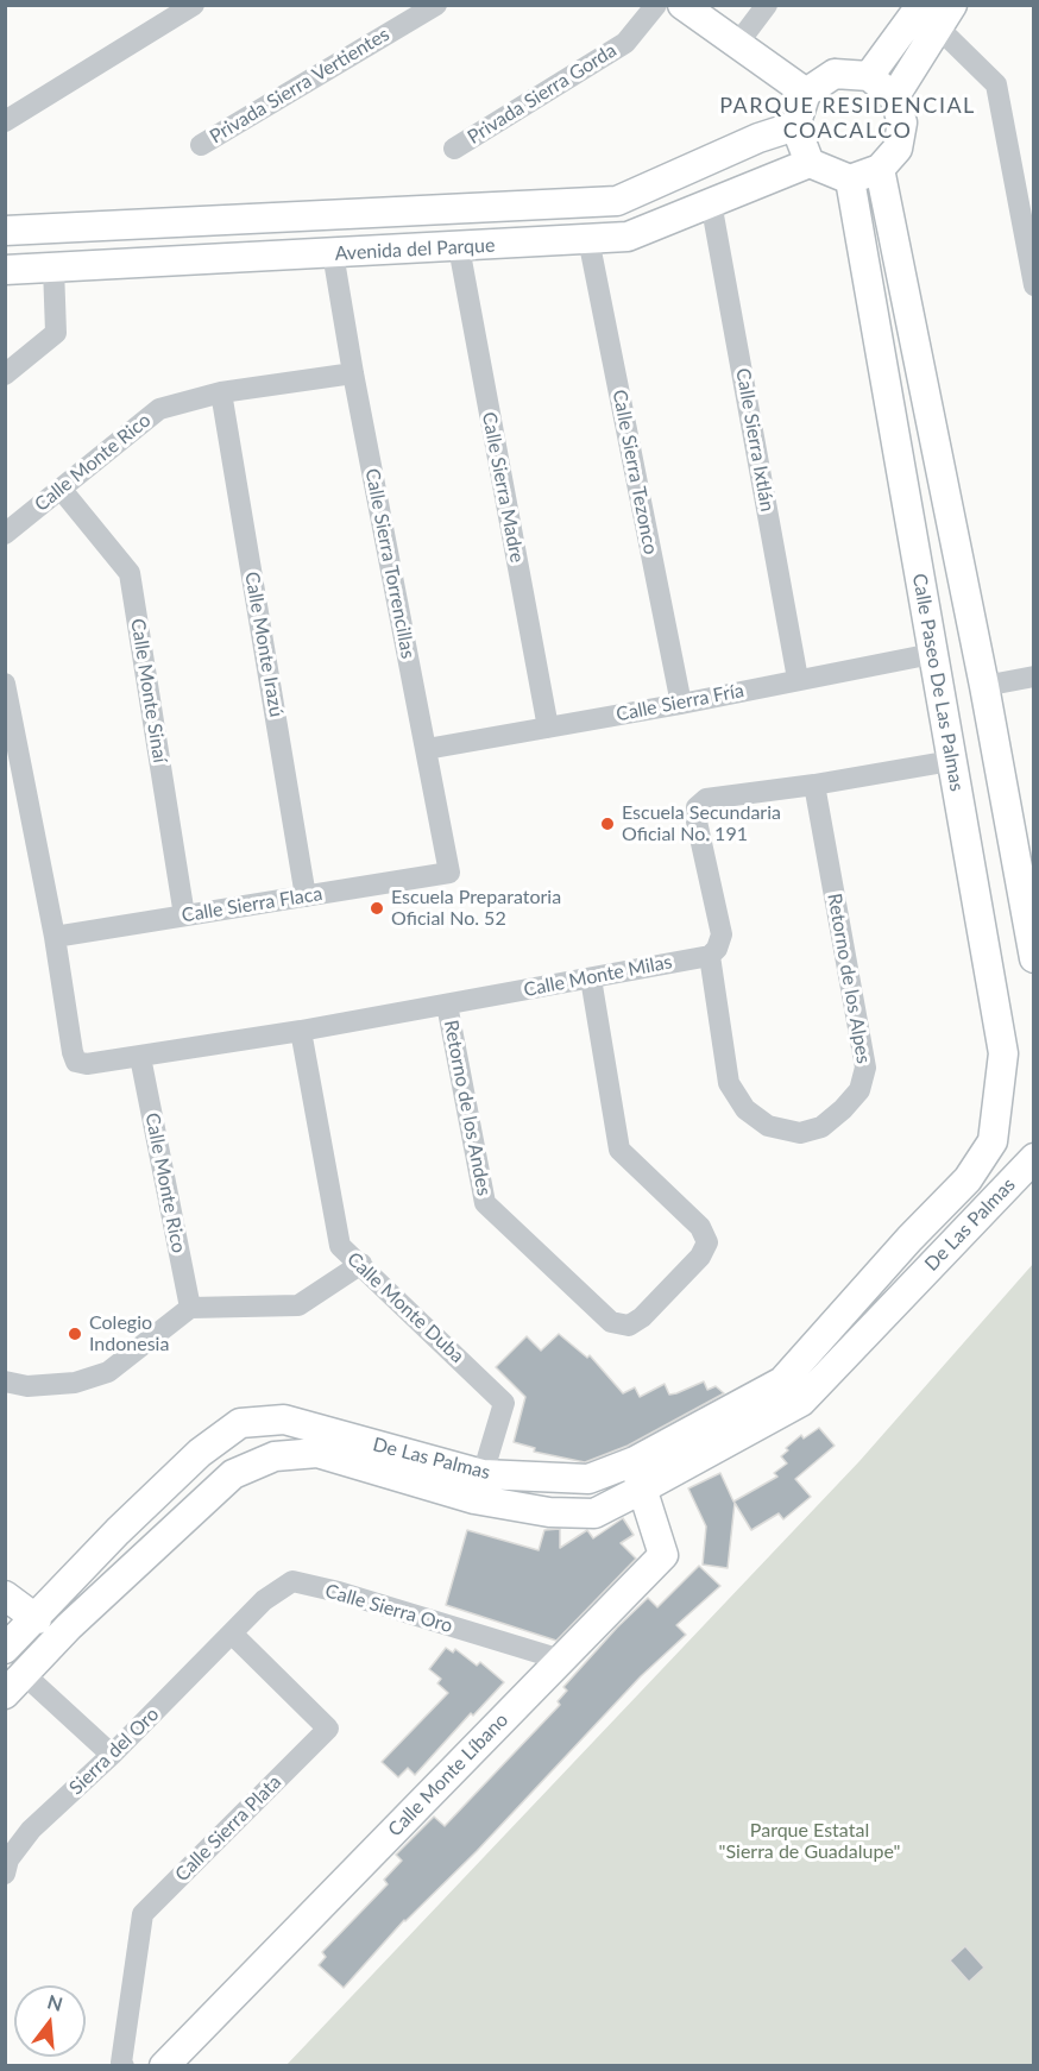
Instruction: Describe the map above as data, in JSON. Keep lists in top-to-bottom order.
{
  "streets": {
    "street": [
      "Privada Sierra Vertientes",
      "Privada Sierra Gorda",
      "Avenida del Parque",
      "Calle Sierra Ixtlán",
      "Calle Monte Rico",
      "Calle Sierra Tezonco",
      "Calle Sierra Madre",
      "Calle Sierra Torrencillas",
      "Calle Monte Irazú",
      "Calle Paseo De Las Palmas",
      "Calle Monte Sinaí",
      "Calle Sierra Fría",
      "Calle Sierra Flaca",
      "Calle Monte Milas",
      "Retorno de los Alpes",
      "Retorno de los Andes",
      "De Las Palmas",
      "Calle Monte Duba",
      "Calle Sierra Oro",
      "Sierra del Oro",
      "Calle Monte Líbano",
      "Calle Sierra Plata"
    ]
  },
  "crossings": [
    ["Avenida del Parque", "Calle Sierra Ixtlán"],
    ["Avenida del Parque", "Calle Sierra Tezonco"],
    ["Avenida del Parque", "Calle Sierra Madre"],
    ["Avenida del Parque", "Calle Sierra Torrencillas"],
    ["Avenida del Parque", "Calle Paseo De Las Palmas"],
    ["Calle Sierra Ixtlán", "Calle Sierra Fría"],
    ["Calle Monte Rico", "Calle Sierra Torrencillas"],
    ["Calle Monte Rico", "Calle Monte Irazú"],
    ["Calle Monte Rico", "Calle Monte Sinaí"],
    ["Calle Monte Rico", "Calle Monte Milas"],
    ["Calle Sierra Tezonco", "Calle Sierra Fría"],
    ["Calle Sierra Madre", "Calle Sierra Fría"],
    ["Calle Sierra Torrencillas", "Calle Sierra Fría"],
    ["Calle Sierra Torrencillas", "Calle Sierra Flaca"],
    ["Calle Monte Irazú", "Calle Sierra Flaca"],
    ["Calle Paseo De Las Palmas", "Calle Sierra Fría"],
    ["Calle Paseo De Las Palmas", "De Las Palmas"],
    ["Calle Monte Sinaí", "Calle Sierra Flaca"],
    ["Calle Sierra Flaca", "Calle Monte Milas"],
    ["Calle Monte Milas", "Retorno de los Alpes"],
    ["Calle Monte Milas", "Retorno de los Andes"],
    ["Calle Monte Milas", "Calle Monte Duba"],
    ["De Las Palmas", "Calle Monte Duba"],
    ["De Las Palmas", "Calle Monte Líbano"],
    ["Calle Sierra Oro", "Sierra del Oro"],
    ["Calle Sierra Oro", "Calle Monte Líbano"],
    ["Calle Sierra Oro", "Calle Sierra Plata"],
    ["Sierra del Oro", "Calle Sierra Plata"]
  ],
  "districts": ["PARQUE RESIDENCIAL COACALCO"],
  "parks": ["Parque Estatal \"Sierra de Guadalupe\""],
  "places": ["Escuela Secundaria Oficial No. 191", "Escuela Preparatoria Oficial No. 52", "Colegio Indonesia"],
  "north": "top"
}
